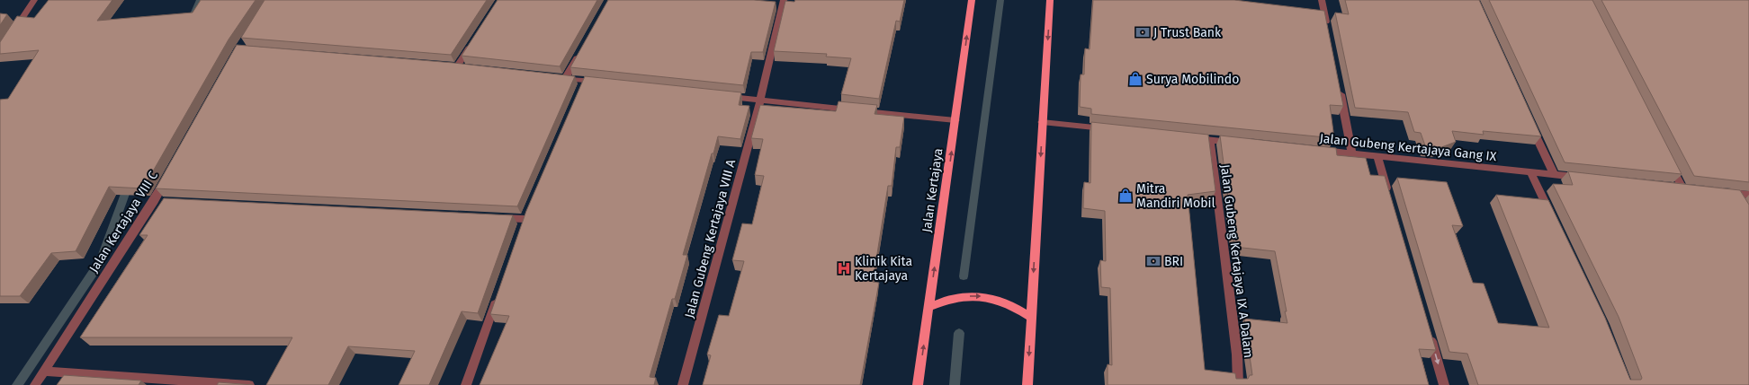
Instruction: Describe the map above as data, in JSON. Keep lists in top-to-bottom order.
{
  "streets": {
    "main road": ["Jalan Kertajaya"],
    "street": [
      "Jalan Gubeng Kertajaya Gang IX",
      "Jalan Kertajaya VIII C",
      "Jalan Gubeng Kertajaya VIII A",
      "Jalan Gubeng Kertajaya IX A Dalam"
    ]
  },
  "one_way": ["Jalan Kertajaya"],
  "places": {
    "bank": ["J Trust Bank", "BRI"],
    "shop": ["Surya Mobilindo", "Mitra Mandiri Mobil"],
    "hospital": ["Klinik Kita Kertajaya"]
  }
}
